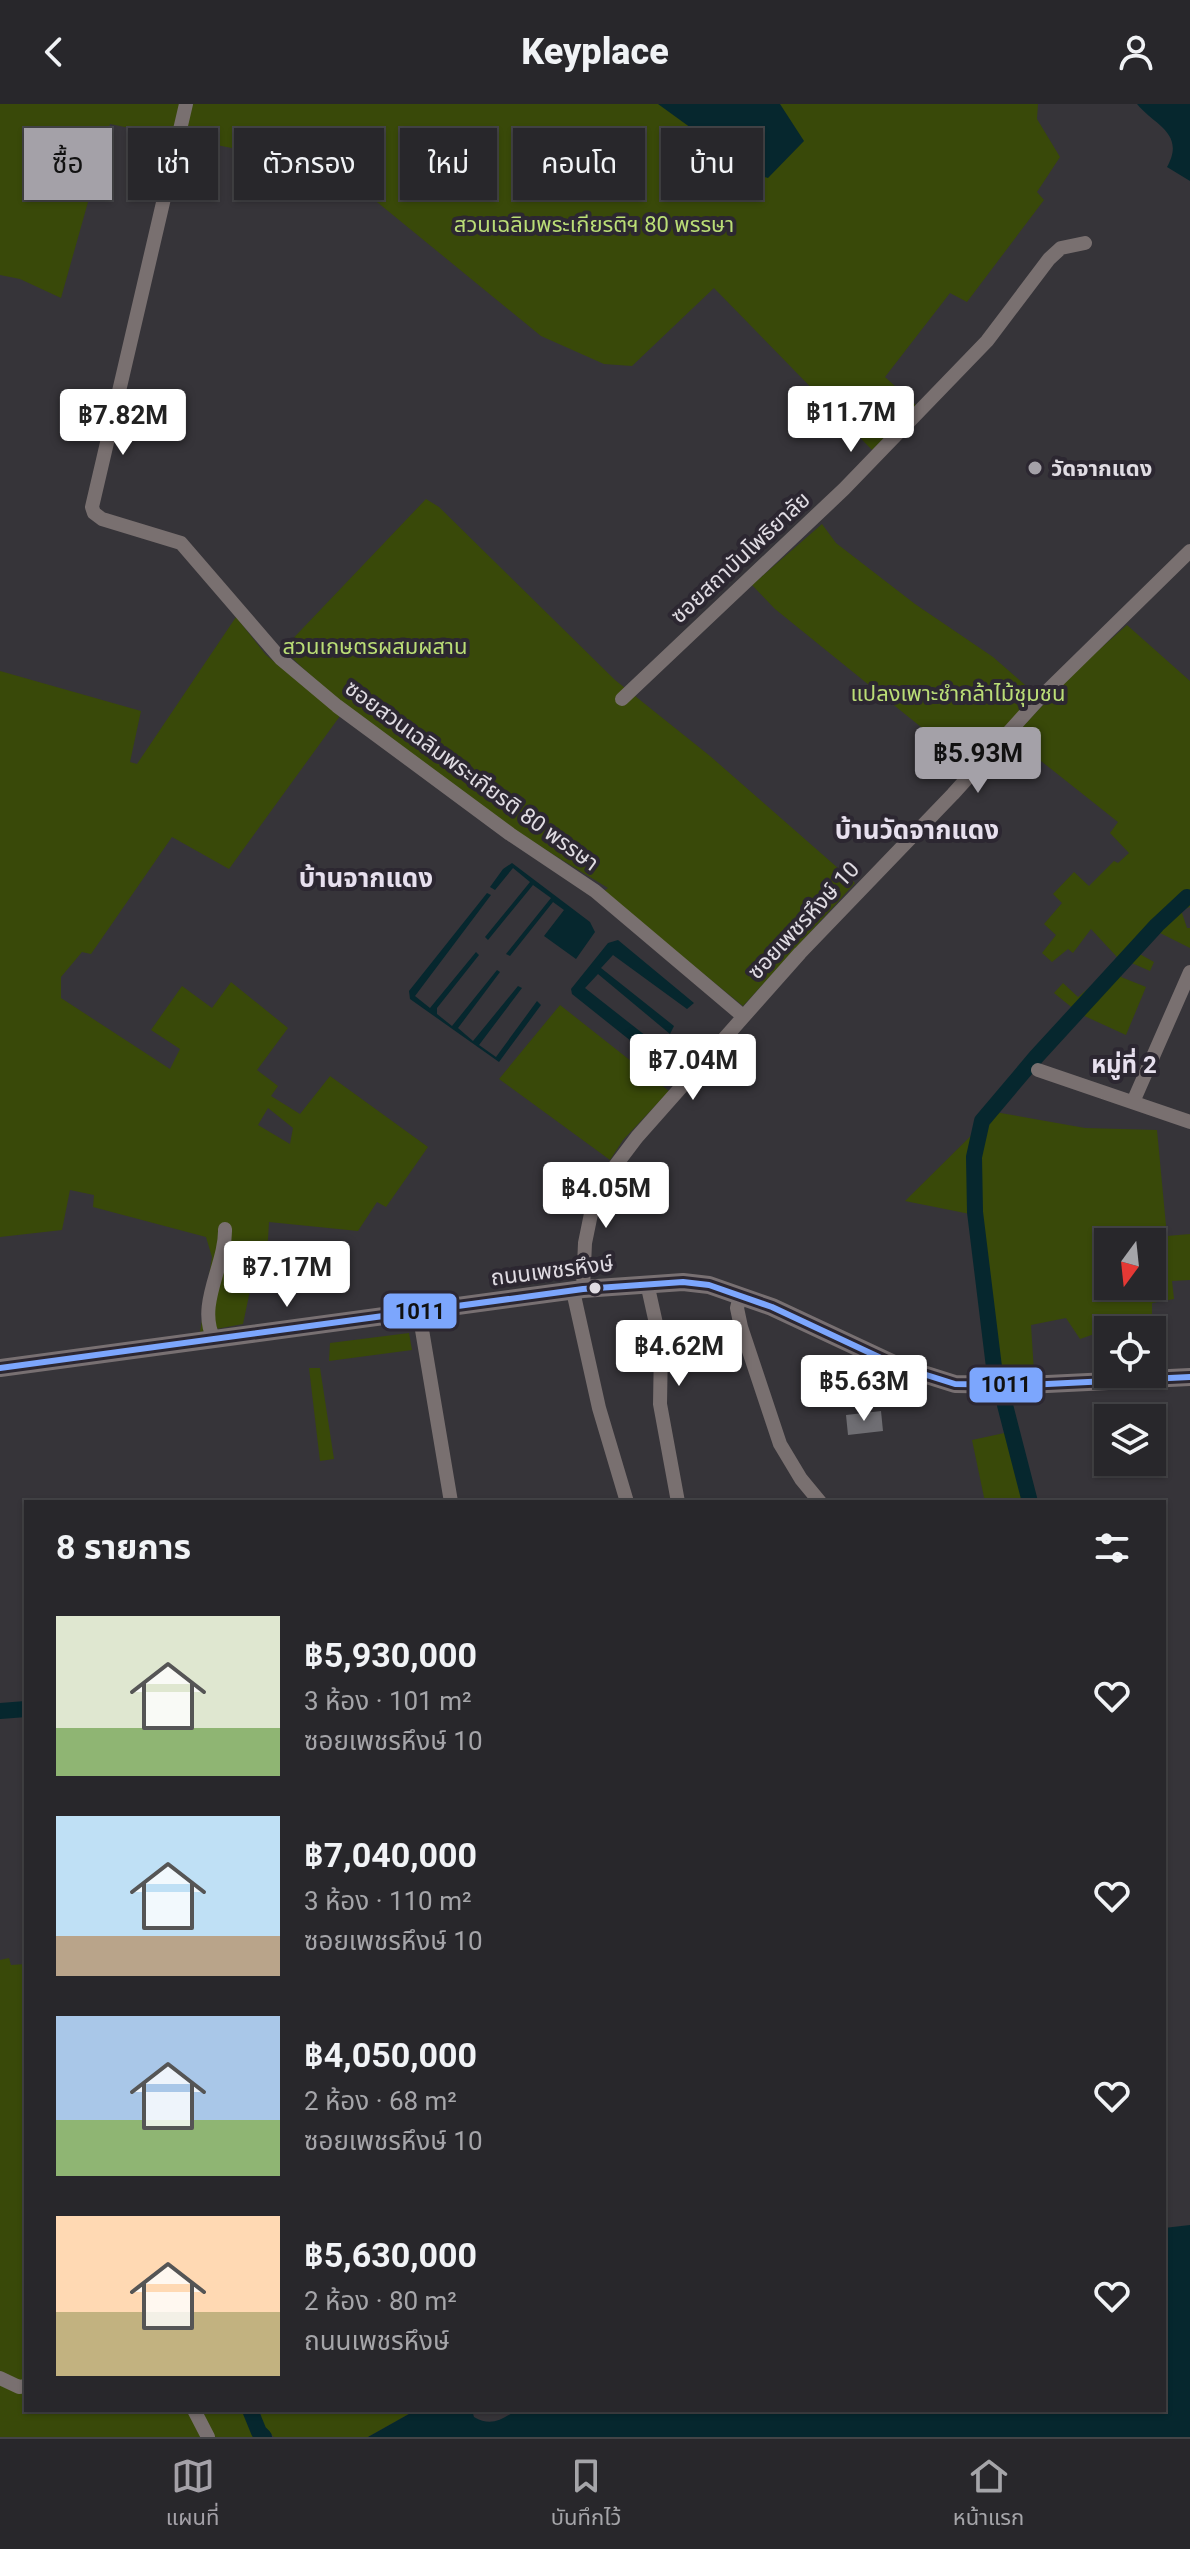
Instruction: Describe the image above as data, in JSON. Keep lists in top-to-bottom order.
{
  "streets": {
    "main road": ["ถนนเพชรหึงษ์"],
    "street": ["ซอยสถาบันโพธิยาลัย", "ซอยสวนเฉลิมพระเกียรติ 80 พรรษา", "ซอยเพชรหึงษ์ 10"]
  },
  "crossings": [
    ["ซอยสวนเฉลิมพระเกียรติ 80 พรรษา", "ซอยเพชรหึงษ์ 10"],
    ["ซอยเพชรหึงษ์ 10", "ถนนเพชรหึงษ์"]
  ],
  "districts": ["บ้านวัดจากแดง", "บ้านจากแดง", "หมู่ที่ 2"],
  "parks": ["สวนเฉลิมพระเกียรติฯ 80 พรรษา", "สวนเกษตรผสมผสาน", "แปลงเพาะชำกล้าไม้ชุมชน"],
  "places": ["วัดจากแดง"],
  "lines": ["transit line 1011"],
  "north": "bottom",
  "page": {
    "header": "Keyplace",
    "chip": [
      "ซื้อ",
      "เช่า",
      "ตัวกรอง",
      "ใหม่",
      "คอนโด",
      "บ้าน"
    ],
    "price": [
      "฿11.7M",
      "฿7.82M",
      "฿5.93M",
      "฿7.04M",
      "฿4.05M",
      "฿7.17M",
      "฿4.62M",
      "฿5.63M"
    ],
    "heading": "8 รายการ",
    "list": [
      {
        "name": "฿5,930,000",
        "note": "3 ห้อง · 101 m² · ซอยเพชรหึงษ์ 10"
      },
      {
        "name": "฿7,040,000",
        "note": "3 ห้อง · 110 m² · ซอยเพชรหึงษ์ 10"
      },
      {
        "name": "฿4,050,000",
        "note": "2 ห้อง · 68 m² · ซอยเพชรหึงษ์ 10"
      },
      {
        "name": "฿5,630,000",
        "note": "2 ห้อง · 80 m² · ถนนเพชรหึงษ์"
      }
    ],
    "tabs": ["แผนที่", "บันทึกไว้", "หน้าแรก"]
  }
}
